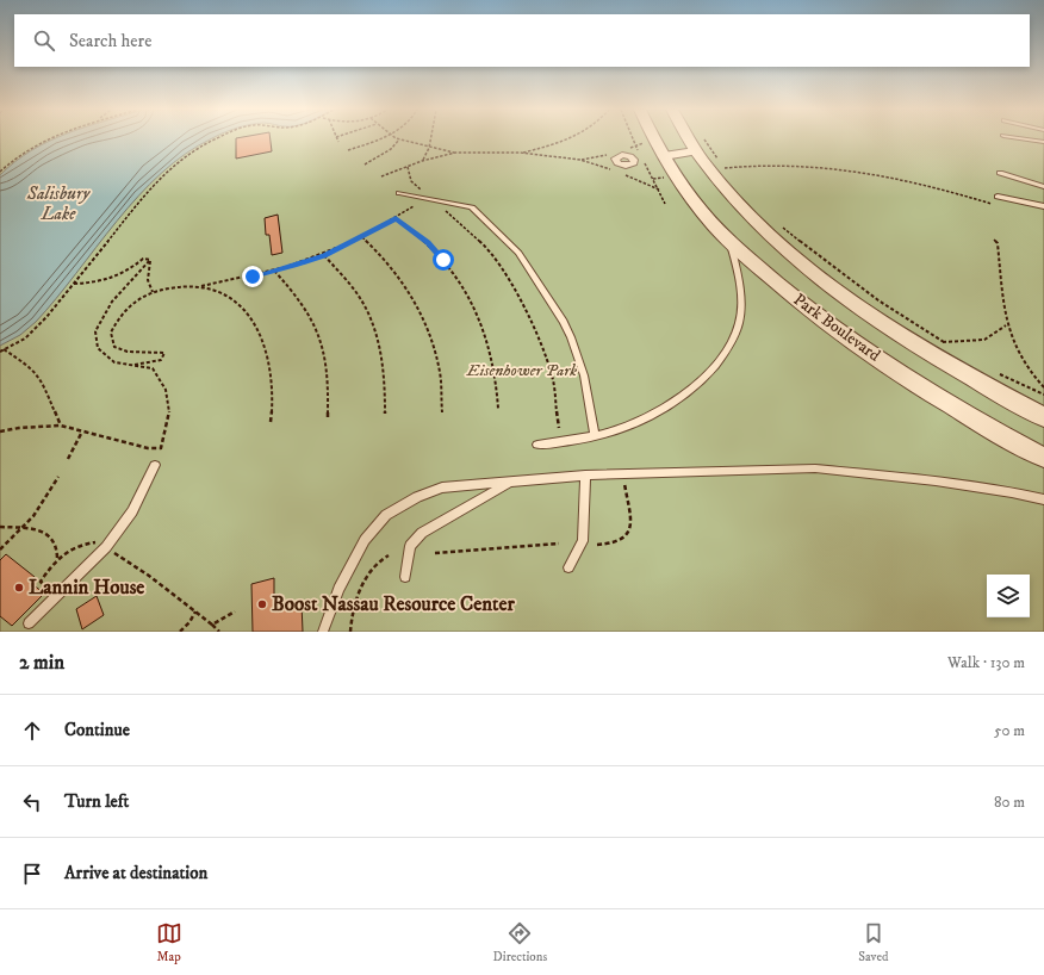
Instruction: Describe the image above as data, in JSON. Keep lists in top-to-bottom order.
{
  "streets": {
    "street": ["Park Boulevard"]
  },
  "water": ["Salisbury Lake"],
  "parks": ["Eisenhower Park"],
  "places": ["Lannin House", "Boost Nassau Resource Center"],
  "page": {
    "search": "Search here",
    "heading": ["2 min", "Walk · 130 m"],
    "list": [
      ["Continue", "50 m"],
      ["Turn left", "80 m"],
      "Arrive at destination"
    ],
    "nav": ["Map", "Directions", "Saved"]
  }
}
